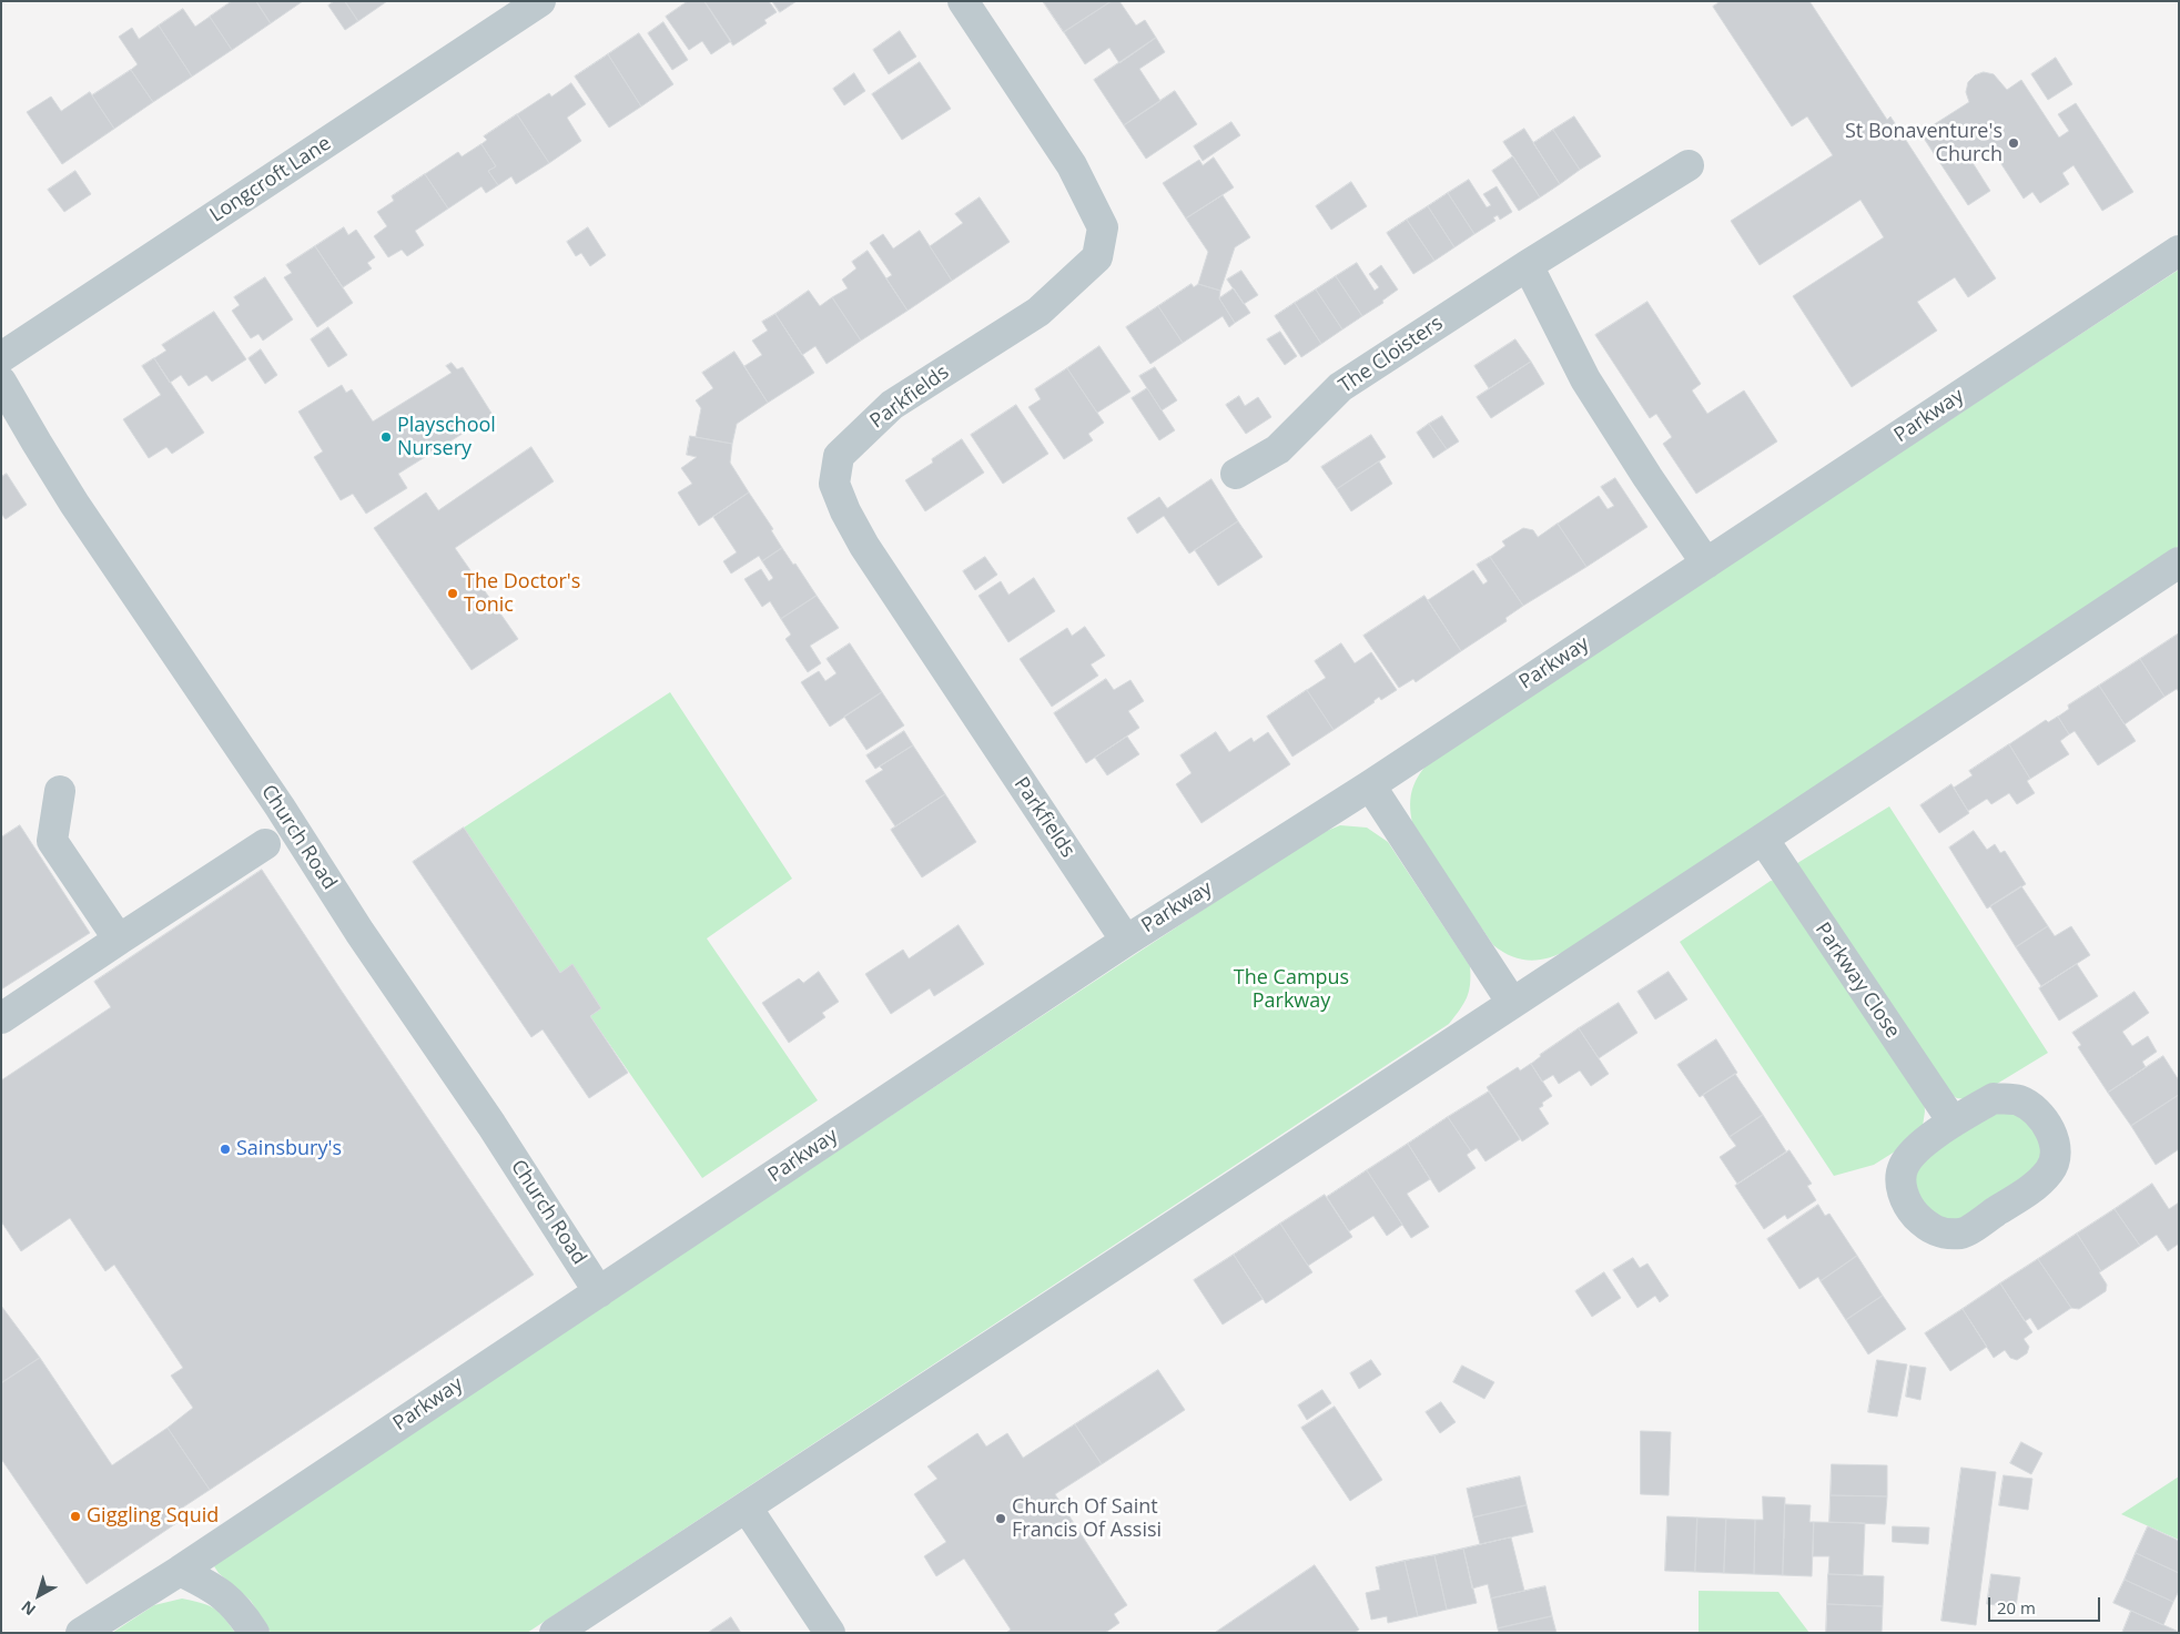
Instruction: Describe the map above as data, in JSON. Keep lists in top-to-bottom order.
{
  "streets": {
    "street": [
      "Longcroft Lane",
      "The Cloisters",
      "Parkfields",
      "Parkway",
      "Church Road",
      "Parkway Close"
    ]
  },
  "crossings": [
    ["Parkfields", "Parkway"],
    ["Parkway", "Church Road"]
  ],
  "parks": ["The Campus Parkway"],
  "places": [
    "St Bonaventure's Church",
    "Playschool Nursery",
    "The Doctor's Tonic",
    "Sainsbury's",
    "Giggling Squid",
    "Church Of Saint Francis Of Assisi"
  ],
  "scale_bar": "20 m",
  "north": "bottom left"
}
